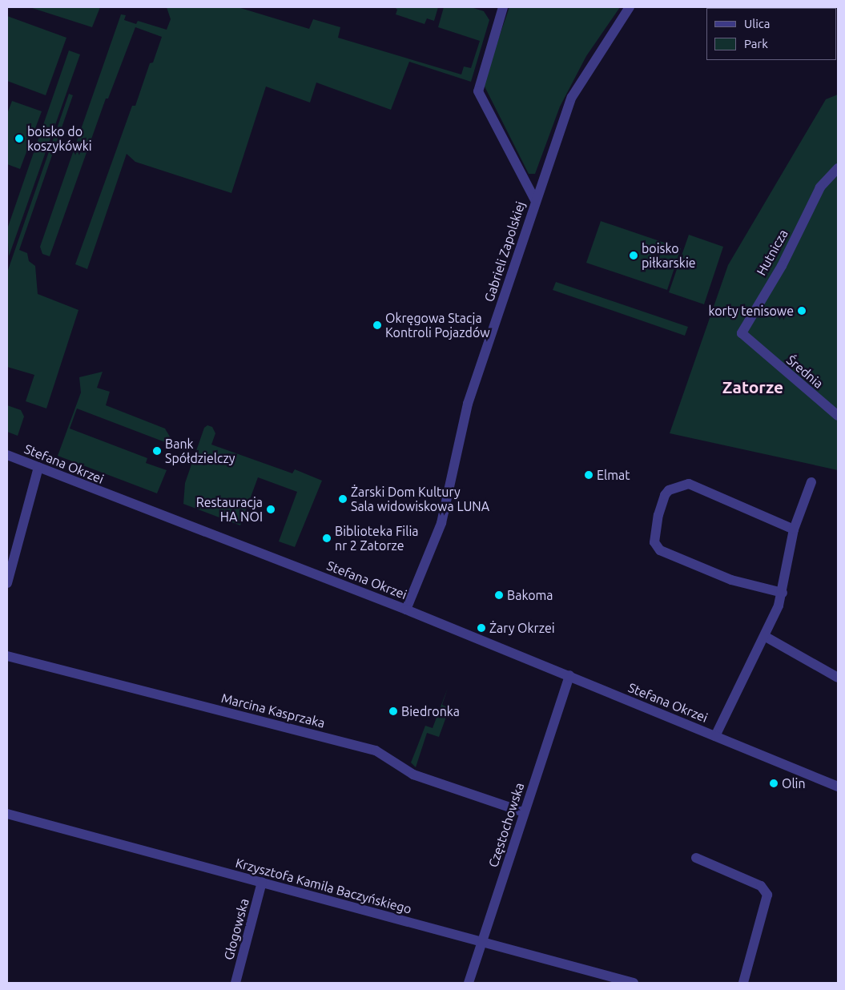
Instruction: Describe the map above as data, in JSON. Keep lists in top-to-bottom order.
{
  "streets": {
    "street": [
      "Gabrieli Zapolskiej",
      "Hutnicza",
      "Średnia",
      "Stefana Okrzei",
      "Marcina Kasprzaka",
      "Częstochowska",
      "Krzysztofa Kamila Baczyńskiego",
      "Głogowska"
    ]
  },
  "crossings": [
    ["Gabrieli Zapolskiej", "Stefana Okrzei"],
    ["Hutnicza", "Średnia"],
    ["Stefana Okrzei", "Częstochowska"],
    ["Marcina Kasprzaka", "Częstochowska"],
    ["Częstochowska", "Krzysztofa Kamila Baczyńskiego"],
    ["Krzysztofa Kamila Baczyńskiego", "Głogowska"]
  ],
  "districts": ["Zatorze"],
  "places": [
    "boisko do koszykówki",
    "boisko piłkarskie",
    "korty tenisowe",
    "Okręgowa Stacja Kontroli Pojazdów",
    "Bank Spółdzielczy",
    "Elmat",
    "Żarski Dom Kultury Sala widowiskowa LUNA",
    "Restauracja HA NOI",
    "Biblioteka Filia nr 2 Zatorze",
    "Bakoma",
    "Żary Okrzei",
    "Biedronka",
    "Olin"
  ],
  "legend": ["Ulica", "Park"]
}
